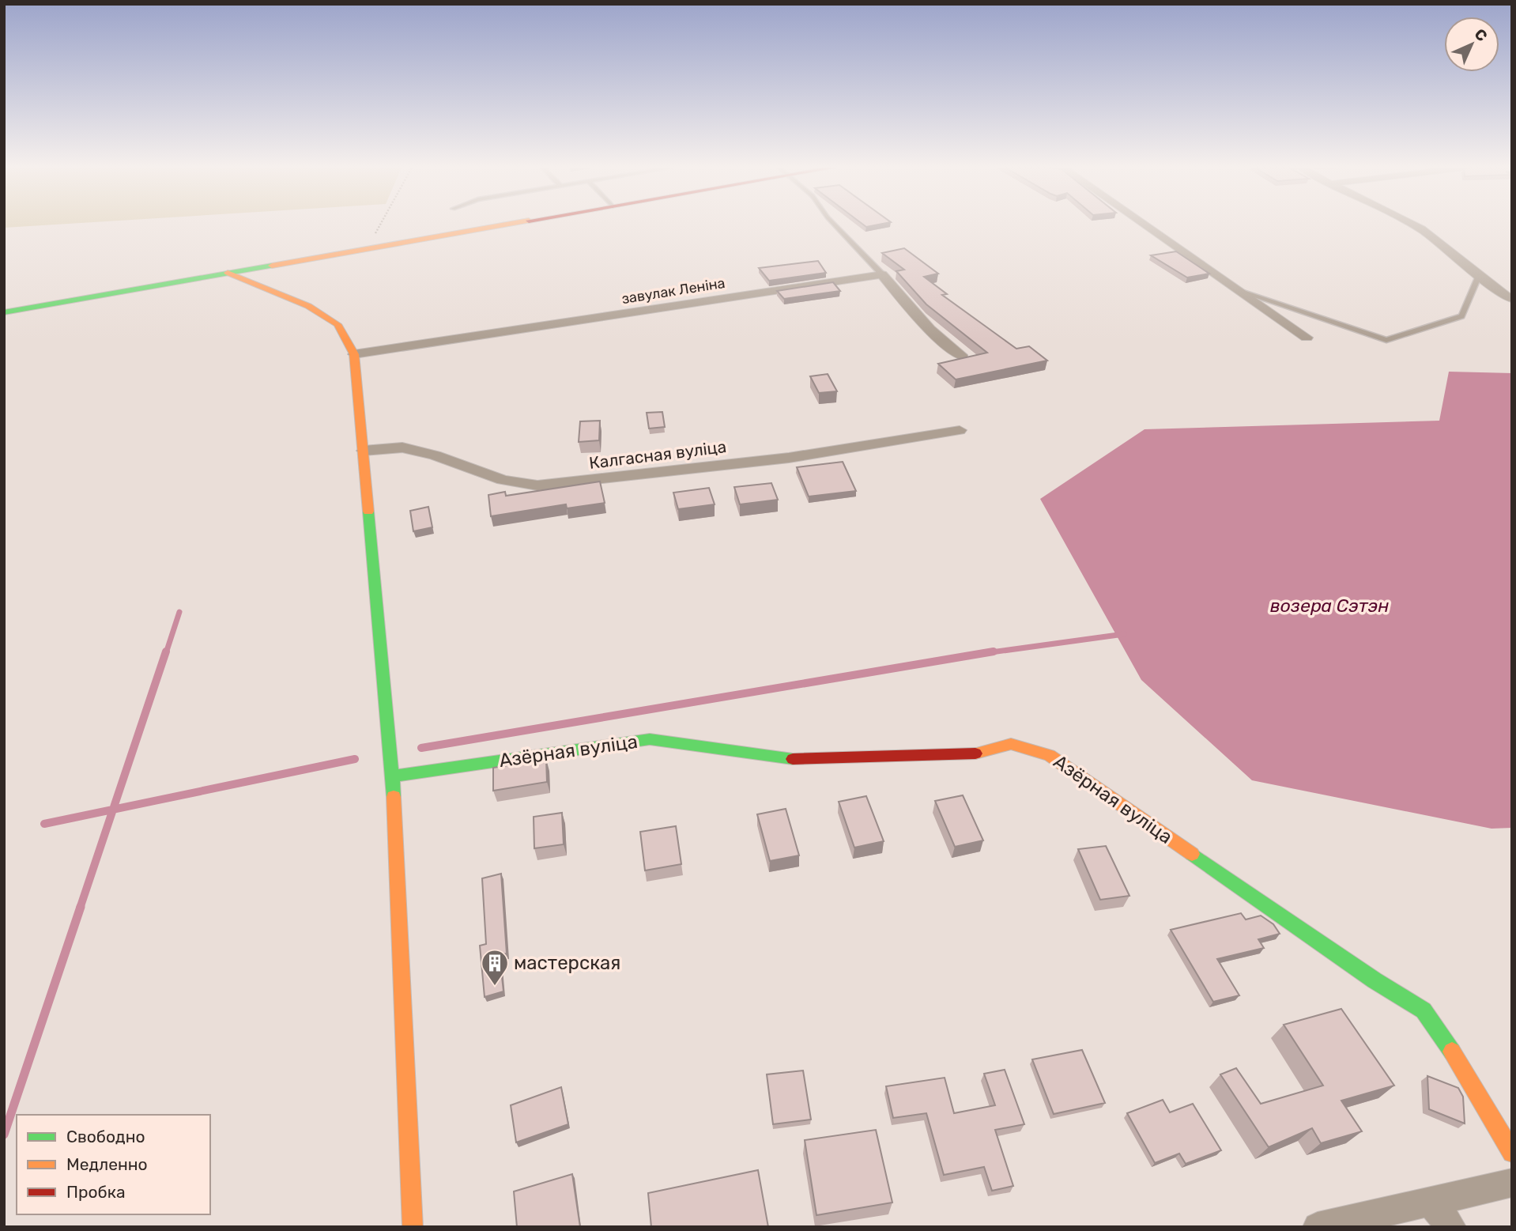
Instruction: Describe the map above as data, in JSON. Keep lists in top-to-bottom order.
{
  "streets": {
    "street": ["завулак Леніна", "Калгасная вуліца", "Азёрная вуліца"]
  },
  "water": ["возера Сэтэн"],
  "places": {
    "building": ["мастерская"]
  },
  "legend": ["Свободно", "Медленно", "Пробка"],
  "north": "top right"
}
